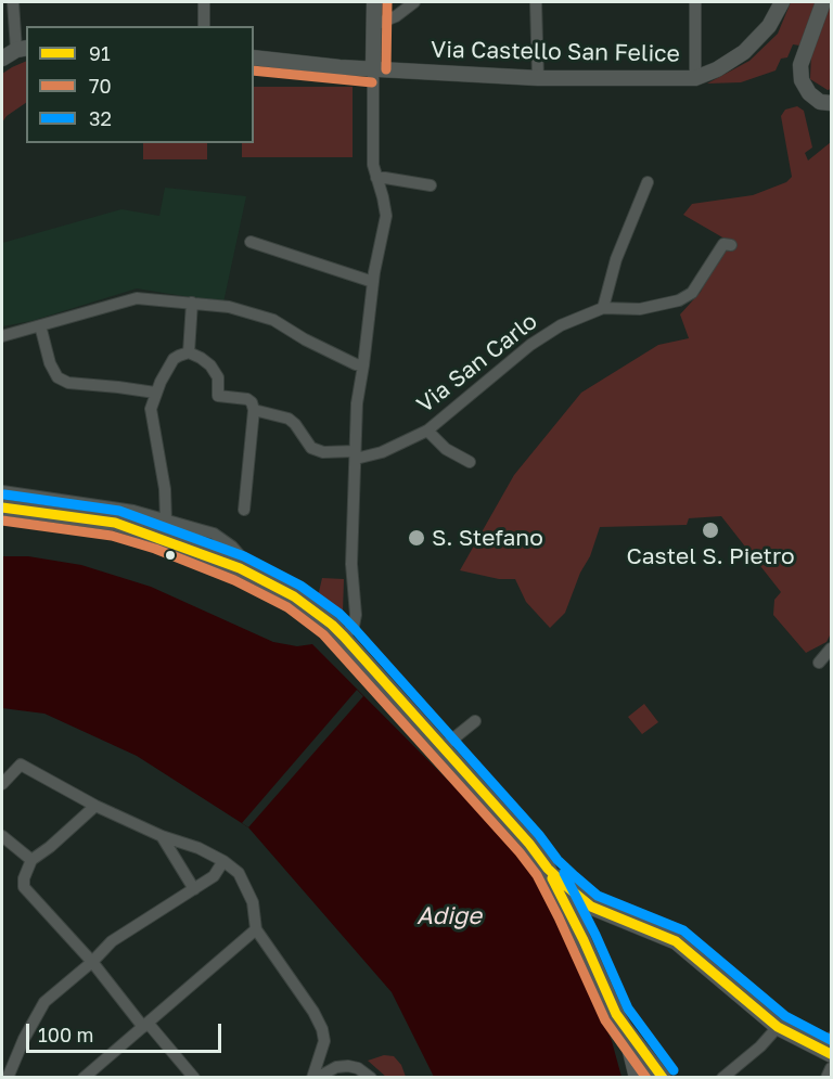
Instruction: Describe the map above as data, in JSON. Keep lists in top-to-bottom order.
{
  "streets": {
    "street": ["Via Castello San Felice", "Via San Carlo"]
  },
  "water": ["Adige"],
  "places": ["Castel S. Pietro", "S. Stefano"],
  "lines": ["transit line 70", "transit line 32", "transit line 91"],
  "legend": ["91", "70", "32"],
  "scale_bar": "100 m"
}
